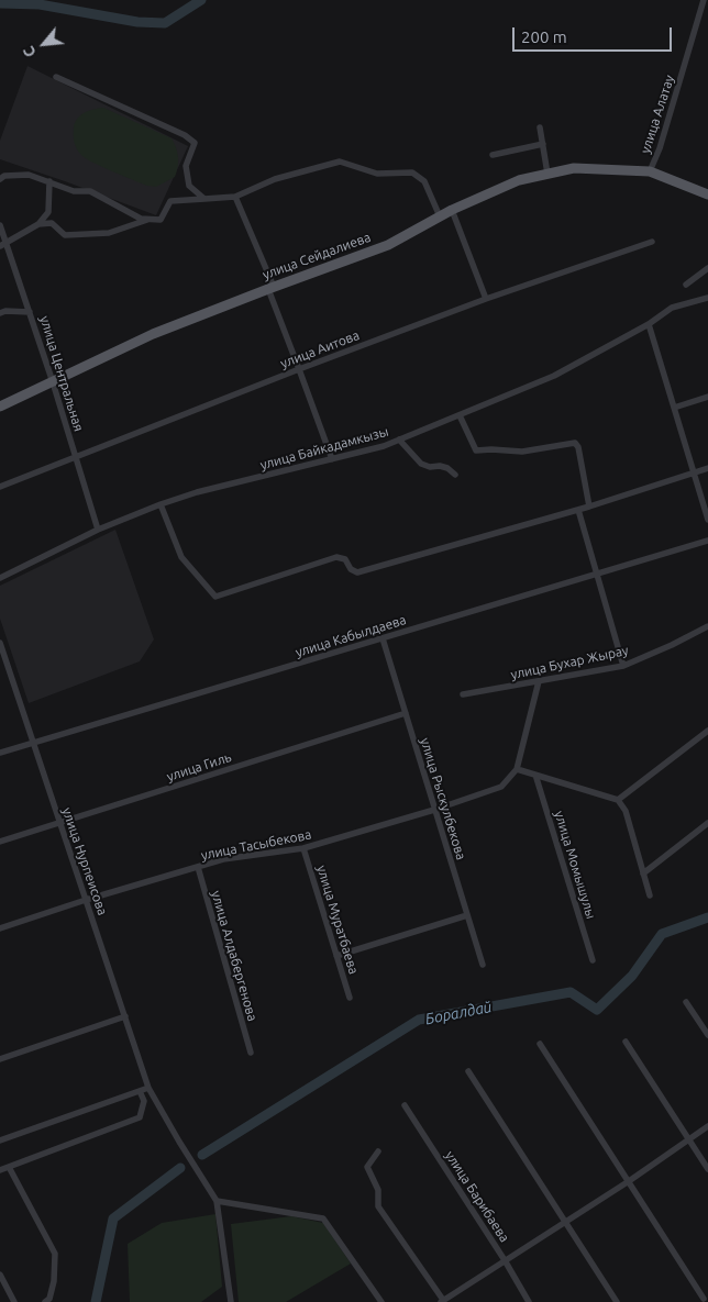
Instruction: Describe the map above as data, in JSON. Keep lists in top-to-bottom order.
{
  "streets": {
    "main road": ["улица Сейдалиева"],
    "street": [
      "улица Алатау",
      "улица Аитова",
      "улица Центральная",
      "улица Байкадамкызы",
      "улица Кабылдаева",
      "улица Бухар Жырау",
      "улица Гиль",
      "улица Рыскулбекова",
      "улица Тасыбекова",
      "улица Нурпеисова",
      "улица Момышулы",
      "улица Муратбаева",
      "улица Алдабергенова",
      "улица Барибаева"
    ]
  },
  "crossings": [
    ["улица Алатау", "улица Сейдалиева"],
    ["улица Сейдалиева", "улица Центральная"],
    ["улица Аитова", "улица Центральная"],
    ["улица Центральная", "улица Байкадамкызы"],
    ["улица Кабылдаева", "улица Рыскулбекова"],
    ["улица Кабылдаева", "улица Нурпеисова"],
    ["улица Гиль", "улица Рыскулбекова"],
    ["улица Гиль", "улица Нурпеисова"],
    ["улица Рыскулбекова", "улица Тасыбекова"],
    ["улица Тасыбекова", "улица Нурпеисова"],
    ["улица Тасыбекова", "улица Муратбаева"],
    ["улица Тасыбекова", "улица Алдабергенова"]
  ],
  "water": ["Боралдай"],
  "scale_bar": "200 m",
  "north": "bottom left"
}
